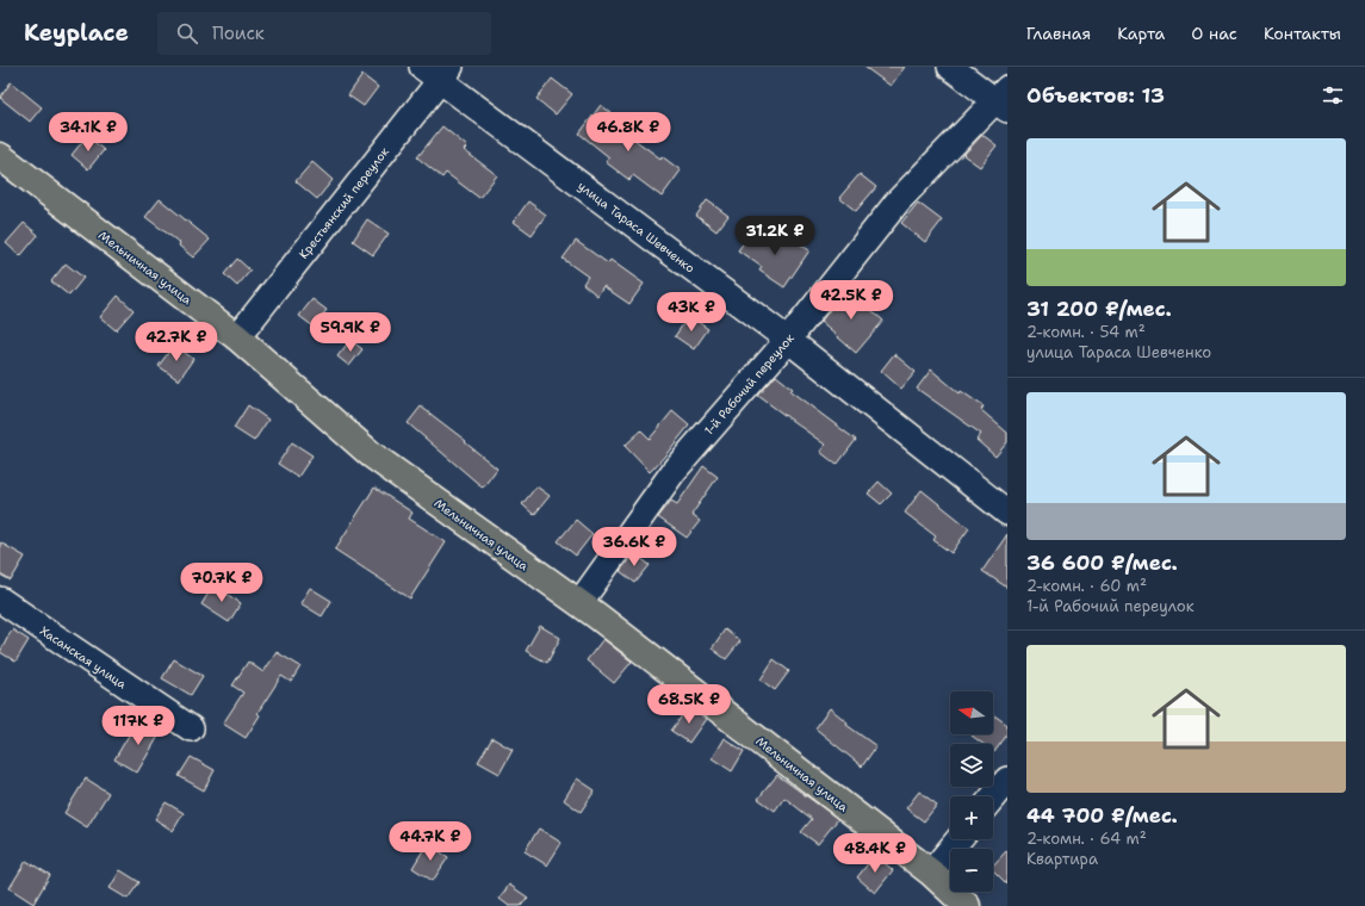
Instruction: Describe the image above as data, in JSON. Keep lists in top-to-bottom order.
{
  "streets": {
    "main road": ["Мельничная улица"],
    "street": [
      "Крестьянский переулок",
      "улица Тараса Шевченко",
      "1-й Рабочий переулок",
      "Хасанская улица"
    ]
  },
  "crossings": [
    ["Крестьянский переулок", "улица Тараса Шевченко"],
    ["Крестьянский переулок", "Мельничная улица"],
    ["улица Тараса Шевченко", "1-й Рабочий переулок"],
    ["Мельничная улица", "1-й Рабочий переулок"]
  ],
  "north": "left",
  "page": {
    "header": "Keyplace",
    "search": "Поиск",
    "nav": [
      "Главная",
      "Карта",
      "О нас",
      "Контакты"
    ],
    "heading": "Объектов: 13",
    "price": [
      "34.1K ₽",
      "46.8K ₽",
      "31.2K ₽",
      "42.5K ₽",
      "43K ₽",
      "59.9K ₽",
      "42.7K ₽",
      "36.6K ₽",
      "70.7K ₽",
      "68.5K ₽",
      "117K ₽",
      "44.7K ₽",
      "48.4K ₽"
    ],
    "list": [
      {
        "name": "31 200 ₽/мес.",
        "note": "2-комн. · 54 m² · улица Тараса Шевченко"
      },
      {
        "name": "36 600 ₽/мес.",
        "note": "2-комн. · 60 m² · 1-й Рабочий переулок"
      },
      {
        "name": "44 700 ₽/мес.",
        "note": "2-комн. · 64 m² · Квартира"
      }
    ],
    "map_buttons": ["+", "−"]
  }
}
